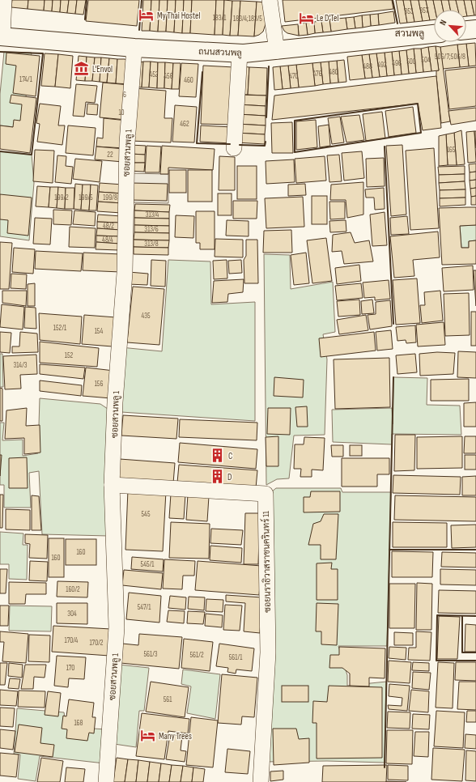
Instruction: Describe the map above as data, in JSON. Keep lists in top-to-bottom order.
{
  "streets": {
    "main road": ["ถนนสวนพลู"],
    "street": ["ซอยสวนพลู 1", "ซอยนราธิวาสราชนครินทร์ 11"]
  },
  "crossings": [
    ["ถนนสวนพลู", "ซอยสวนพลู 1"],
    ["ซอยสวนพลู 1", "ซอยนราธิวาสราชนครินทร์ 11"]
  ],
  "districts": ["สวนพลู"],
  "places": {
    "hotel": ["My Thai Hostel", "Le D'Tel", "Many Trees"],
    "museum": ["L'Envol"],
    "building": ["C", "D"]
  },
  "house_numbers": [
    "357",
    "353",
    "183/1",
    "183/4;183/5",
    "506/7;506/8",
    "504",
    "500",
    "496",
    "492",
    "488",
    "480",
    "476",
    "452",
    "456",
    "470",
    "174/1",
    "460",
    "6",
    "10",
    "462",
    "165",
    "22",
    "199/2",
    "199/5",
    "199/8",
    "313/4",
    "48/2",
    "313/6",
    "48/4",
    "313/8",
    "435",
    "152/1",
    "154",
    "152",
    "314/3",
    "156",
    "545",
    "160",
    "160",
    "545/1",
    "160/2",
    "547/1",
    "304",
    "170/4",
    "170/2",
    "561/3",
    "561/2",
    "561/1",
    "170",
    "561",
    "168"
  ],
  "north": "top left"
}
